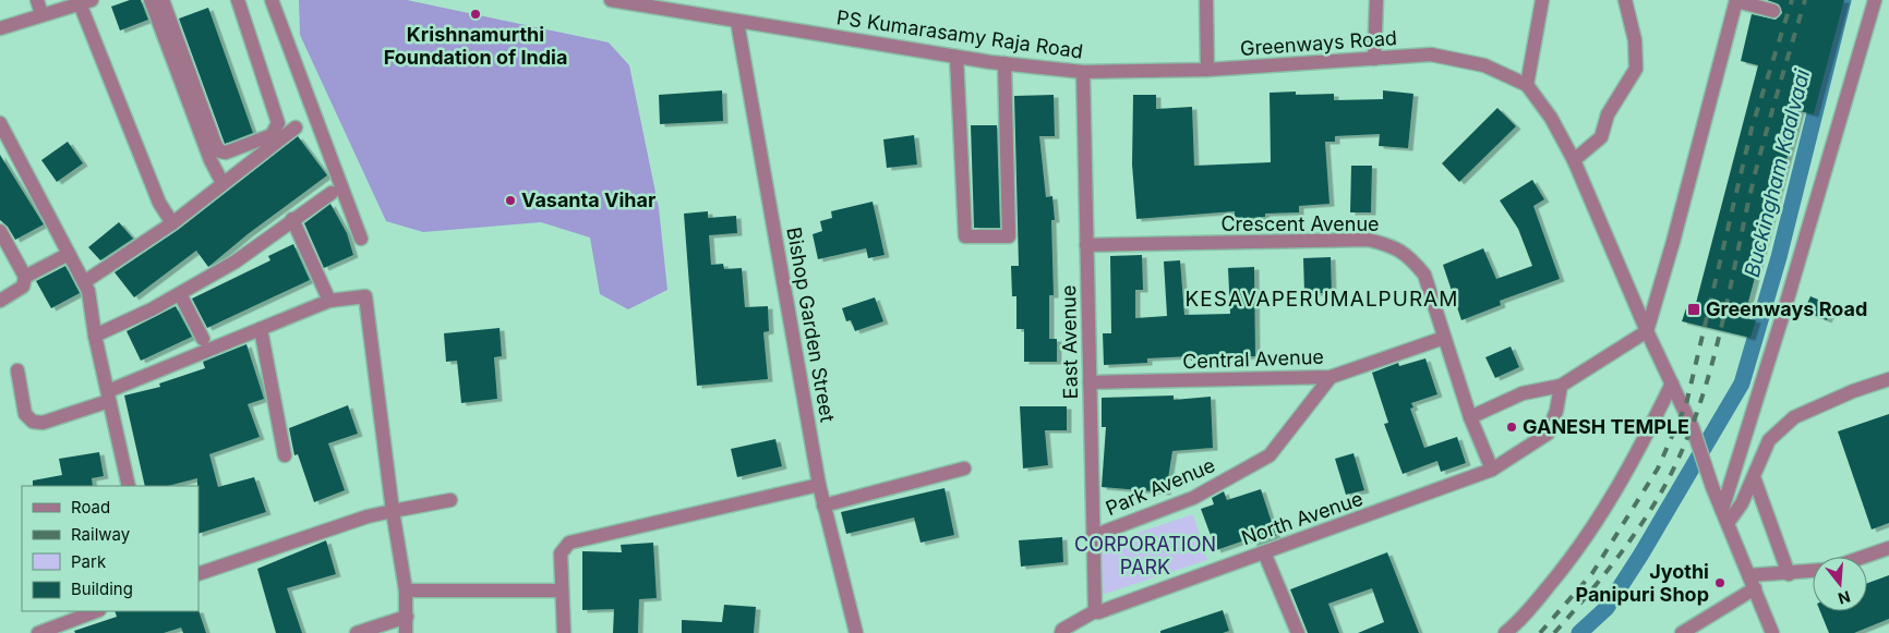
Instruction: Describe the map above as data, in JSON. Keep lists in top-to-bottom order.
{
  "streets": {
    "street": [
      "PS Kumarasamy Raja Road",
      "Greenways Road",
      "Crescent Avenue",
      "Bishop Garden Street",
      "East Avenue",
      "Central Avenue",
      "Park Avenue",
      "North Avenue"
    ]
  },
  "crossings": [
    ["PS Kumarasamy Raja Road", "Greenways Road"],
    ["PS Kumarasamy Raja Road", "Bishop Garden Street"],
    ["PS Kumarasamy Raja Road", "East Avenue"],
    ["Crescent Avenue", "East Avenue"],
    ["Crescent Avenue", "Central Avenue"],
    ["Crescent Avenue", "North Avenue"],
    ["East Avenue", "Central Avenue"],
    ["East Avenue", "Park Avenue"],
    ["East Avenue", "North Avenue"],
    ["Central Avenue", "Park Avenue"]
  ],
  "districts": ["KESAVAPERUMALPURAM"],
  "water": ["Buckingham Kaalvaai"],
  "parks": ["CORPORATION PARK"],
  "places": {
    "other": [
      "Krishnamurthi Foundation of India",
      "Vasanta Vihar",
      "GANESH TEMPLE",
      "Jyothi Panipuri Shop"
    ],
    "transit": ["Greenways Road"]
  },
  "legend": [
    "Road",
    "Railway",
    "Park",
    "Building"
  ],
  "north": "bottom"
}
